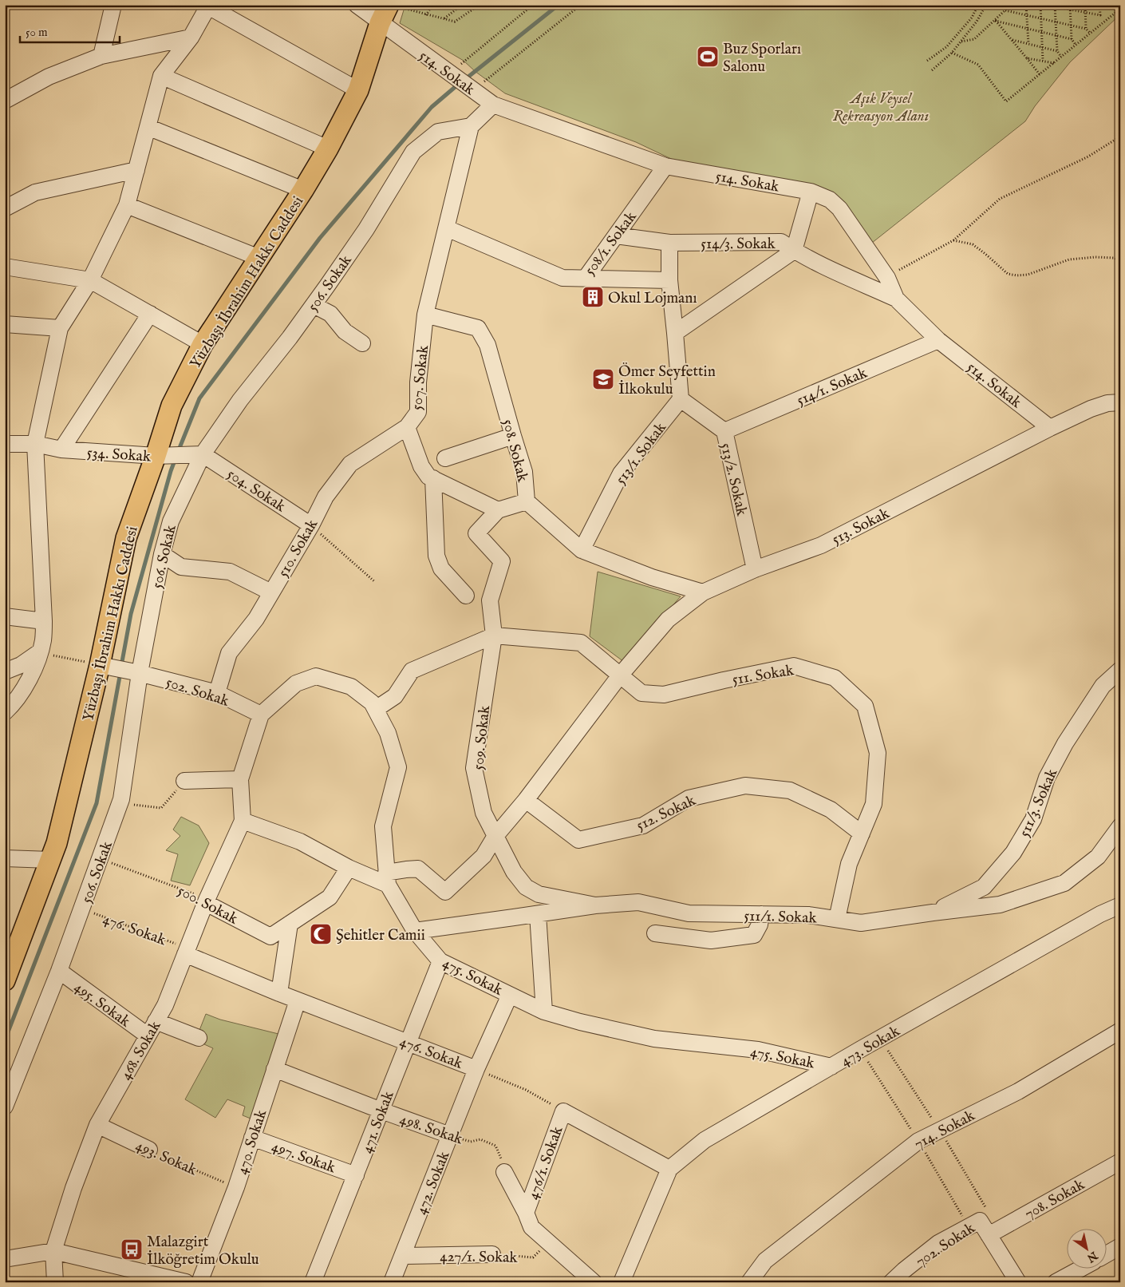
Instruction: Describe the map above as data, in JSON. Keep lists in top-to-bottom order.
{
  "streets": {
    "main road": ["Yüzbaşı İbrahim Hakkı Caddesi"],
    "street": [
      "514. Sokak",
      "508/1. Sokak",
      "514/3. Sokak",
      "506. Sokak",
      "507. Sokak",
      "514/1. Sokak",
      "508. Sokak",
      "513/1. Sokak",
      "534. Sokak",
      "513/2. Sokak",
      "504. Sokak",
      "513. Sokak",
      "510. Sokak",
      "511. Sokak",
      "502. Sokak",
      "509. Sokak",
      "511/3. Sokak",
      "512. Sokak",
      "500. Sokak",
      "511/1. Sokak",
      "476. Sokak",
      "475. Sokak",
      "495. Sokak",
      "473. Sokak",
      "468. Sokak",
      "471. Sokak",
      "498. Sokak",
      "714. Sokak",
      "470. Sokak",
      "497. Sokak",
      "493. Sokak",
      "476/1. Sokak",
      "472. Sokak",
      "708. Sokak",
      "702. Sokak",
      "427/1. Sokak"
    ]
  },
  "crossings": [
    ["514. Sokak", "508/1. Sokak"],
    ["514. Sokak", "514/3. Sokak"],
    ["514. Sokak", "Yüzbaşı İbrahim Hakkı Caddesi"],
    ["514. Sokak", "514/1. Sokak"],
    ["514. Sokak", "513. Sokak"],
    ["508/1. Sokak", "514/3. Sokak"],
    ["508/1. Sokak", "507. Sokak"],
    ["Yüzbaşı İbrahim Hakkı Caddesi", "534. Sokak"],
    ["Yüzbaşı İbrahim Hakkı Caddesi", "502. Sokak"],
    ["506. Sokak", "507. Sokak"],
    ["506. Sokak", "534. Sokak"],
    ["506. Sokak", "504. Sokak"],
    ["506. Sokak", "502. Sokak"],
    ["506. Sokak", "500. Sokak"],
    ["506. Sokak", "476. Sokak"],
    ["506. Sokak", "495. Sokak"],
    ["507. Sokak", "508. Sokak"],
    ["507. Sokak", "510. Sokak"],
    ["514/1. Sokak", "513/2. Sokak"],
    ["508. Sokak", "513/1. Sokak"],
    ["508. Sokak", "513. Sokak"],
    ["513/1. Sokak", "513/2. Sokak"],
    ["534. Sokak", "504. Sokak"],
    ["513/2. Sokak", "513. Sokak"],
    ["504. Sokak", "510. Sokak"],
    ["513. Sokak", "511. Sokak"],
    ["510. Sokak", "502. Sokak"],
    ["511. Sokak", "509. Sokak"],
    ["511. Sokak", "512. Sokak"],
    ["509. Sokak", "511/1. Sokak"],
    ["511/3. Sokak", "511/1. Sokak"],
    ["500. Sokak", "468. Sokak"],
    ["511/1. Sokak", "475. Sokak"],
    ["476. Sokak", "468. Sokak"],
    ["476. Sokak", "471. Sokak"],
    ["476. Sokak", "470. Sokak"],
    ["476. Sokak", "476/1. Sokak"],
    ["476. Sokak", "472. Sokak"],
    ["475. Sokak", "473. Sokak"],
    ["475. Sokak", "471. Sokak"],
    ["475. Sokak", "472. Sokak"],
    ["495. Sokak", "468. Sokak"],
    ["468. Sokak", "493. Sokak"],
    ["471. Sokak", "498. Sokak"],
    ["471. Sokak", "497. Sokak"],
    ["498. Sokak", "470. Sokak"],
    ["498. Sokak", "472. Sokak"],
    ["470. Sokak", "497. Sokak"],
    ["470. Sokak", "493. Sokak"],
    ["472. Sokak", "427/1. Sokak"],
    ["708. Sokak", "702. Sokak"]
  ],
  "parks": ["Aşık Veysel Rekreasyon Alanı"],
  "places": {
    "sports": ["Buz Sporları Salonu"],
    "building": ["Okul Lojmanı"],
    "school or university": ["Ömer Seyfettin İlkokulu"],
    "mosque": ["Şehitler Camii"],
    "bus stop": ["Malazgirt İlköğretim Okulu"]
  },
  "scale_bar": "50 m",
  "north": "bottom right"
}
